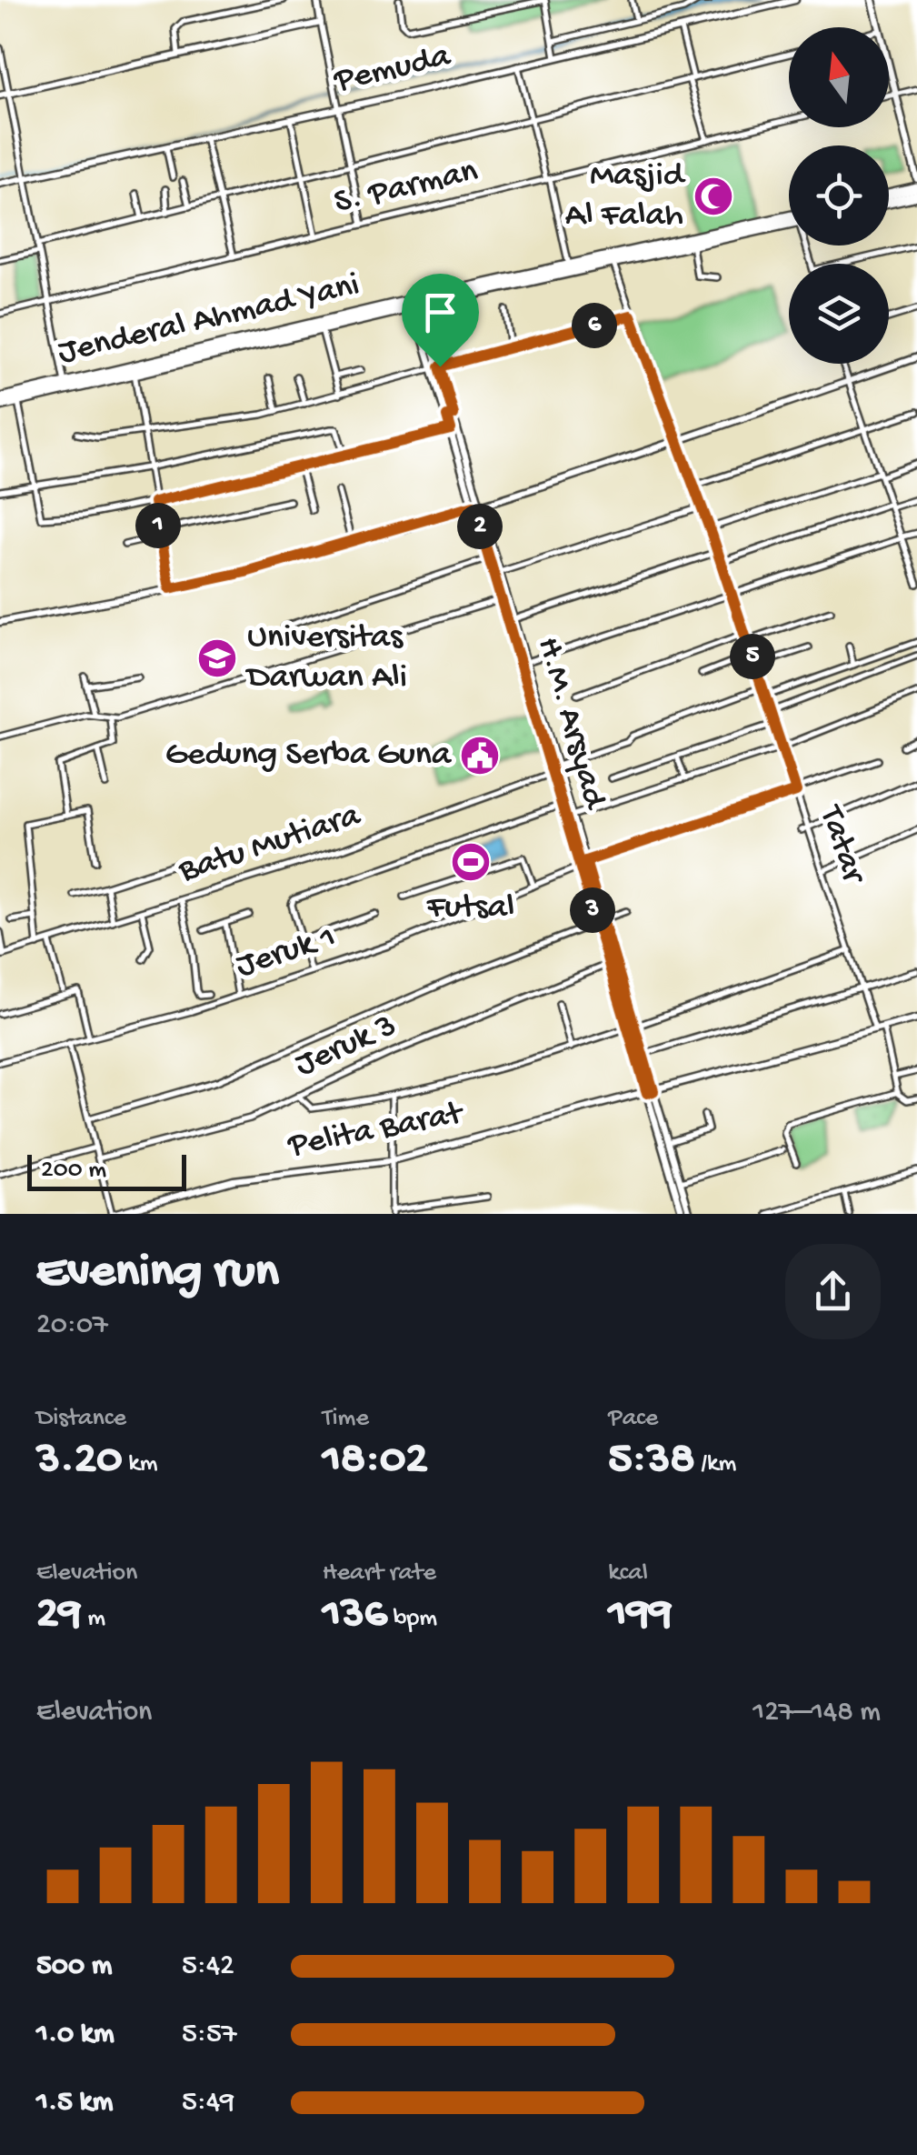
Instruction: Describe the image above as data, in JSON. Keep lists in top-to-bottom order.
{
  "streets": {
    "highway": ["Jenderal Ahmad Yani"],
    "street": [
      "Pemuda",
      "S. Parman",
      "H.M. Arsyad",
      "Batu Mutiara",
      "Tatar",
      "Jeruk 1",
      "Jeruk 3",
      "Pelita Barat"
    ]
  },
  "crossings": [
    ["Jenderal Ahmad Yani", "H.M. Arsyad"],
    ["Jenderal Ahmad Yani", "Tatar"],
    ["H.M. Arsyad", "Batu Mutiara"],
    ["H.M. Arsyad", "Jeruk 1"],
    ["H.M. Arsyad", "Jeruk 3"],
    ["H.M. Arsyad", "Pelita Barat"],
    ["Batu Mutiara", "Tatar"],
    ["Tatar", "Jeruk 1"],
    ["Tatar", "Pelita Barat"]
  ],
  "places": {
    "mosque": ["Masjid Al Falah"],
    "school or university": ["Universitas Darwan Ali"],
    "public building": ["Gedung Serba Guna"],
    "sports": ["Futsal"]
  },
  "scale_bar": "200 m",
  "north": "top",
  "page": {
    "pins": [
      "6",
      "1",
      "2",
      "5",
      "3"
    ],
    "scale": "200 m",
    "heading": ["Evening run", "20:07"],
    "stats": [
      ["Distance", "3.20 km"],
      ["Time", "18:02"],
      ["Pace", "5:38 /km"],
      ["Elevation", "29 m"],
      ["Heart rate", "136 bpm"],
      ["kcal", "199"]
    ],
    "chart": ["Elevation", "127–148 m"],
    "list": [
      {
        "name": "500 m",
        "note": "5:42"
      },
      {
        "name": "1.0 km",
        "note": "5:57"
      },
      {
        "name": "1.5 km",
        "note": "5:49"
      }
    ]
  }
}
